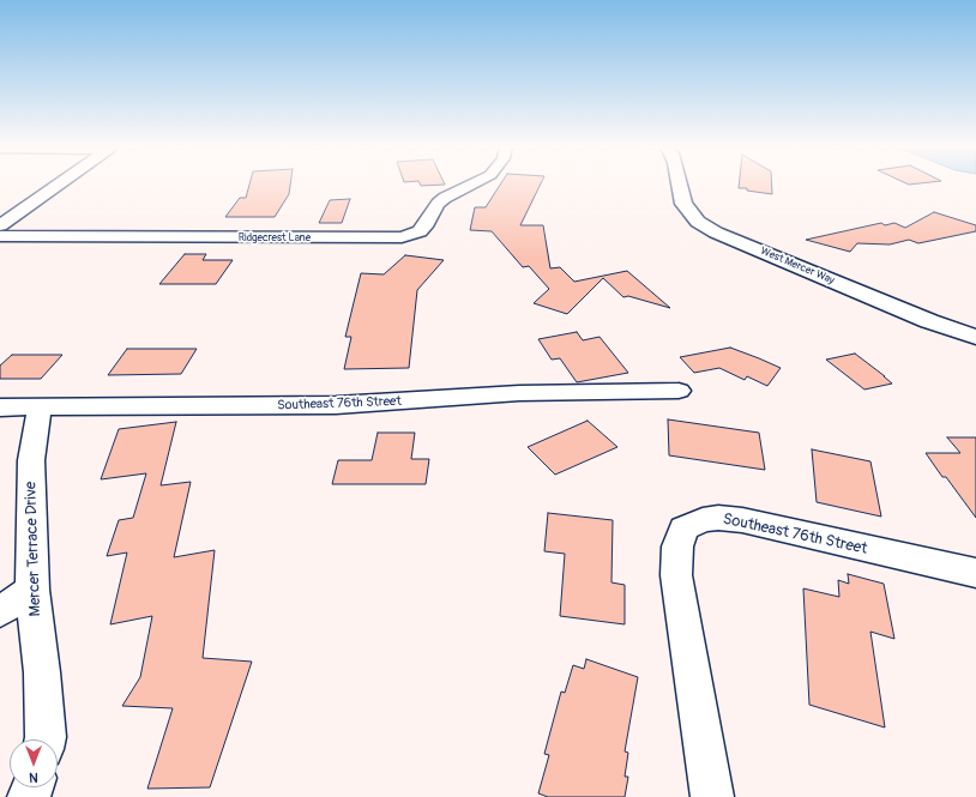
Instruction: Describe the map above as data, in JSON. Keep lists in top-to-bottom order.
{
  "streets": {
    "street": [
      "Ridgecrest Lane",
      "West Mercer Way",
      "Southeast 76th Street",
      "Mercer Terrace Drive"
    ]
  },
  "crossings": [
    ["Southeast 76th Street", "Mercer Terrace Drive"]
  ],
  "north": "bottom"
}
